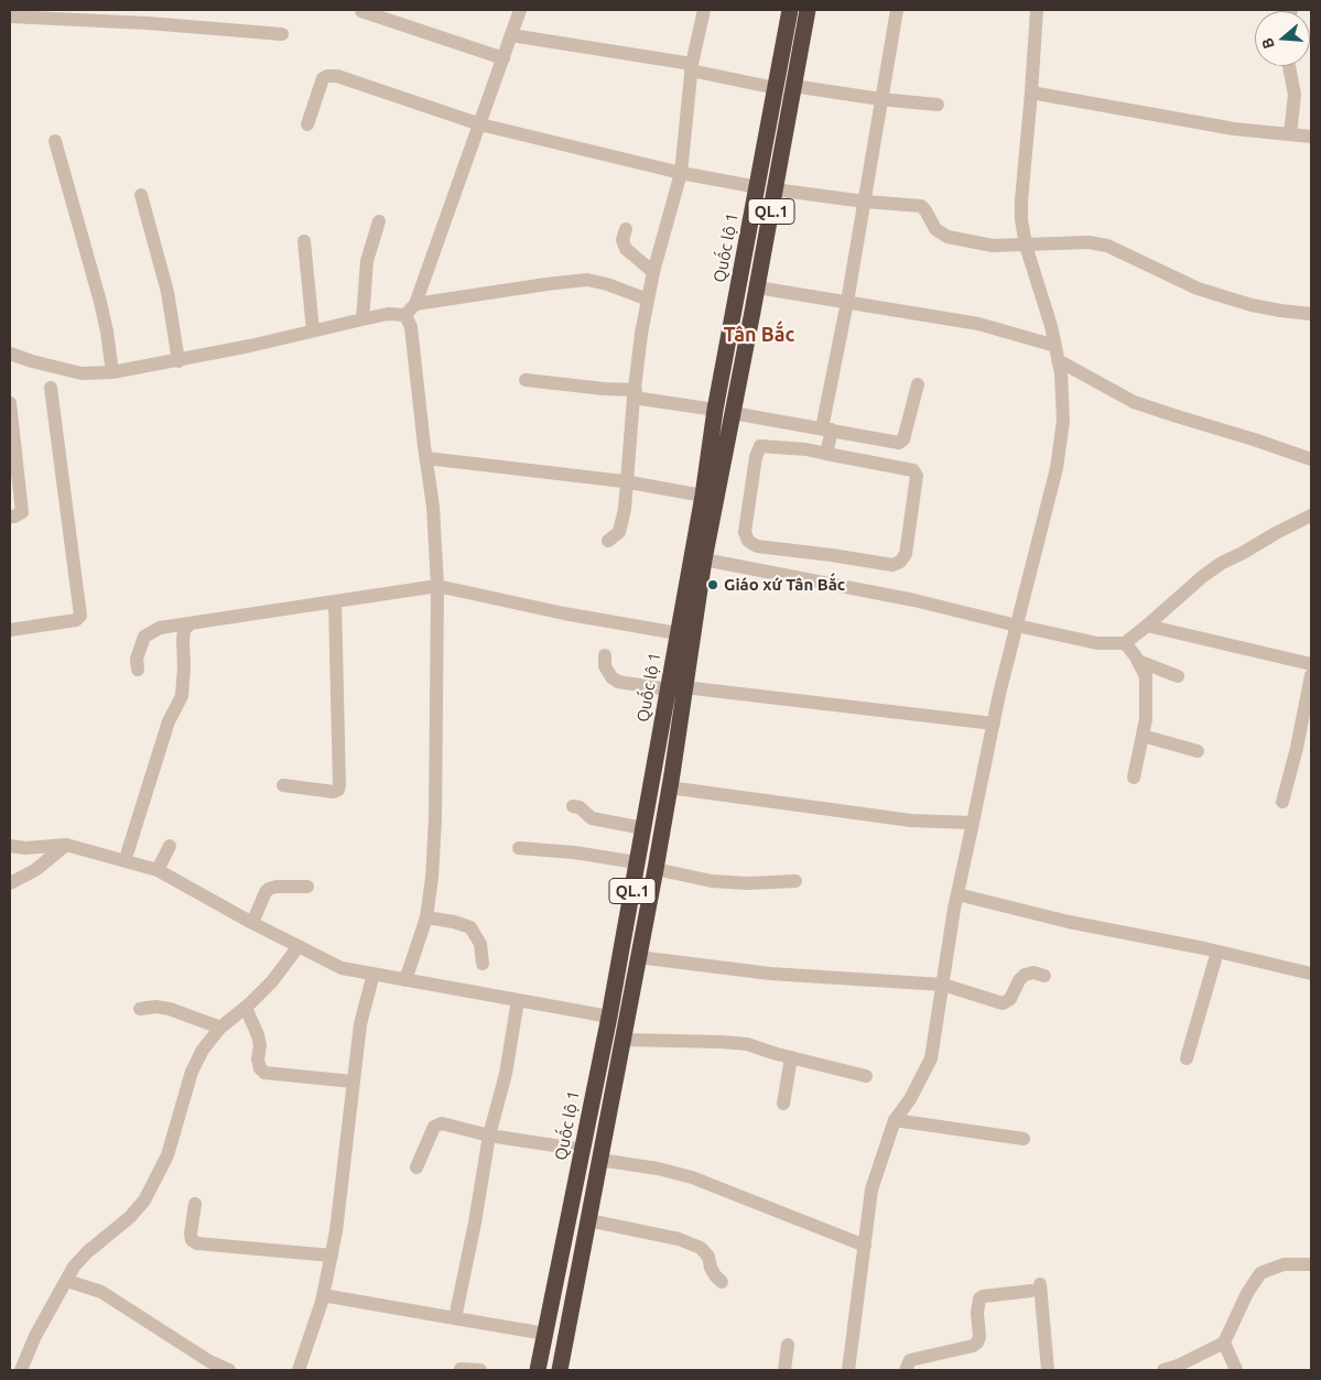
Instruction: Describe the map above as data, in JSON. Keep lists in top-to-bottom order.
{
  "streets": {
    "highway": ["QL.1", "Quốc lộ 1"]
  },
  "districts": ["Tân Bắc"],
  "places": ["Giáo xứ Tân Bắc"],
  "north": "left"
}
